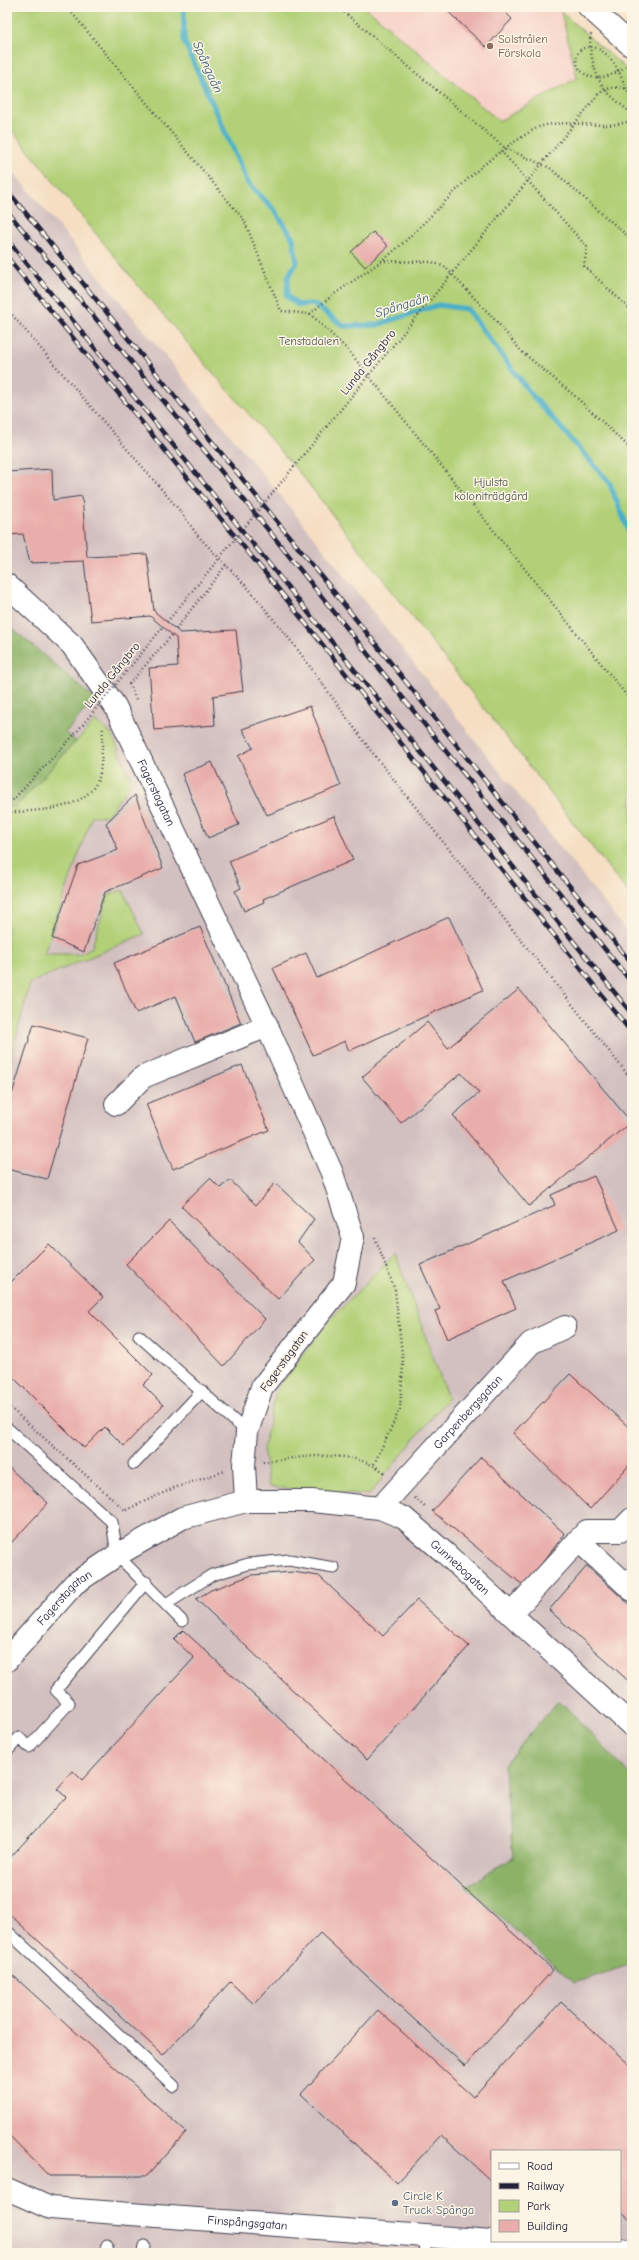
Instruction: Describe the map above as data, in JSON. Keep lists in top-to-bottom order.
{
  "streets": {
    "street": [
      "Fagerstagatan",
      "Garpenbergsgatan",
      "Gunnebogatan",
      "Finspångsgatan"
    ],
    "path": ["Lunda Gångbro"]
  },
  "crossings": [
    ["Fagerstagatan", "Gunnebogatan"],
    ["Garpenbergsgatan", "Gunnebogatan"]
  ],
  "water": ["Spångaån"],
  "parks": ["Tenstadalen", "Hjulsta koloniträdgård"],
  "places": ["Solstrålen Förskola", "Circle K Truck Spånga"],
  "legend": [
    "Road",
    "Railway",
    "Park",
    "Building"
  ]
}
